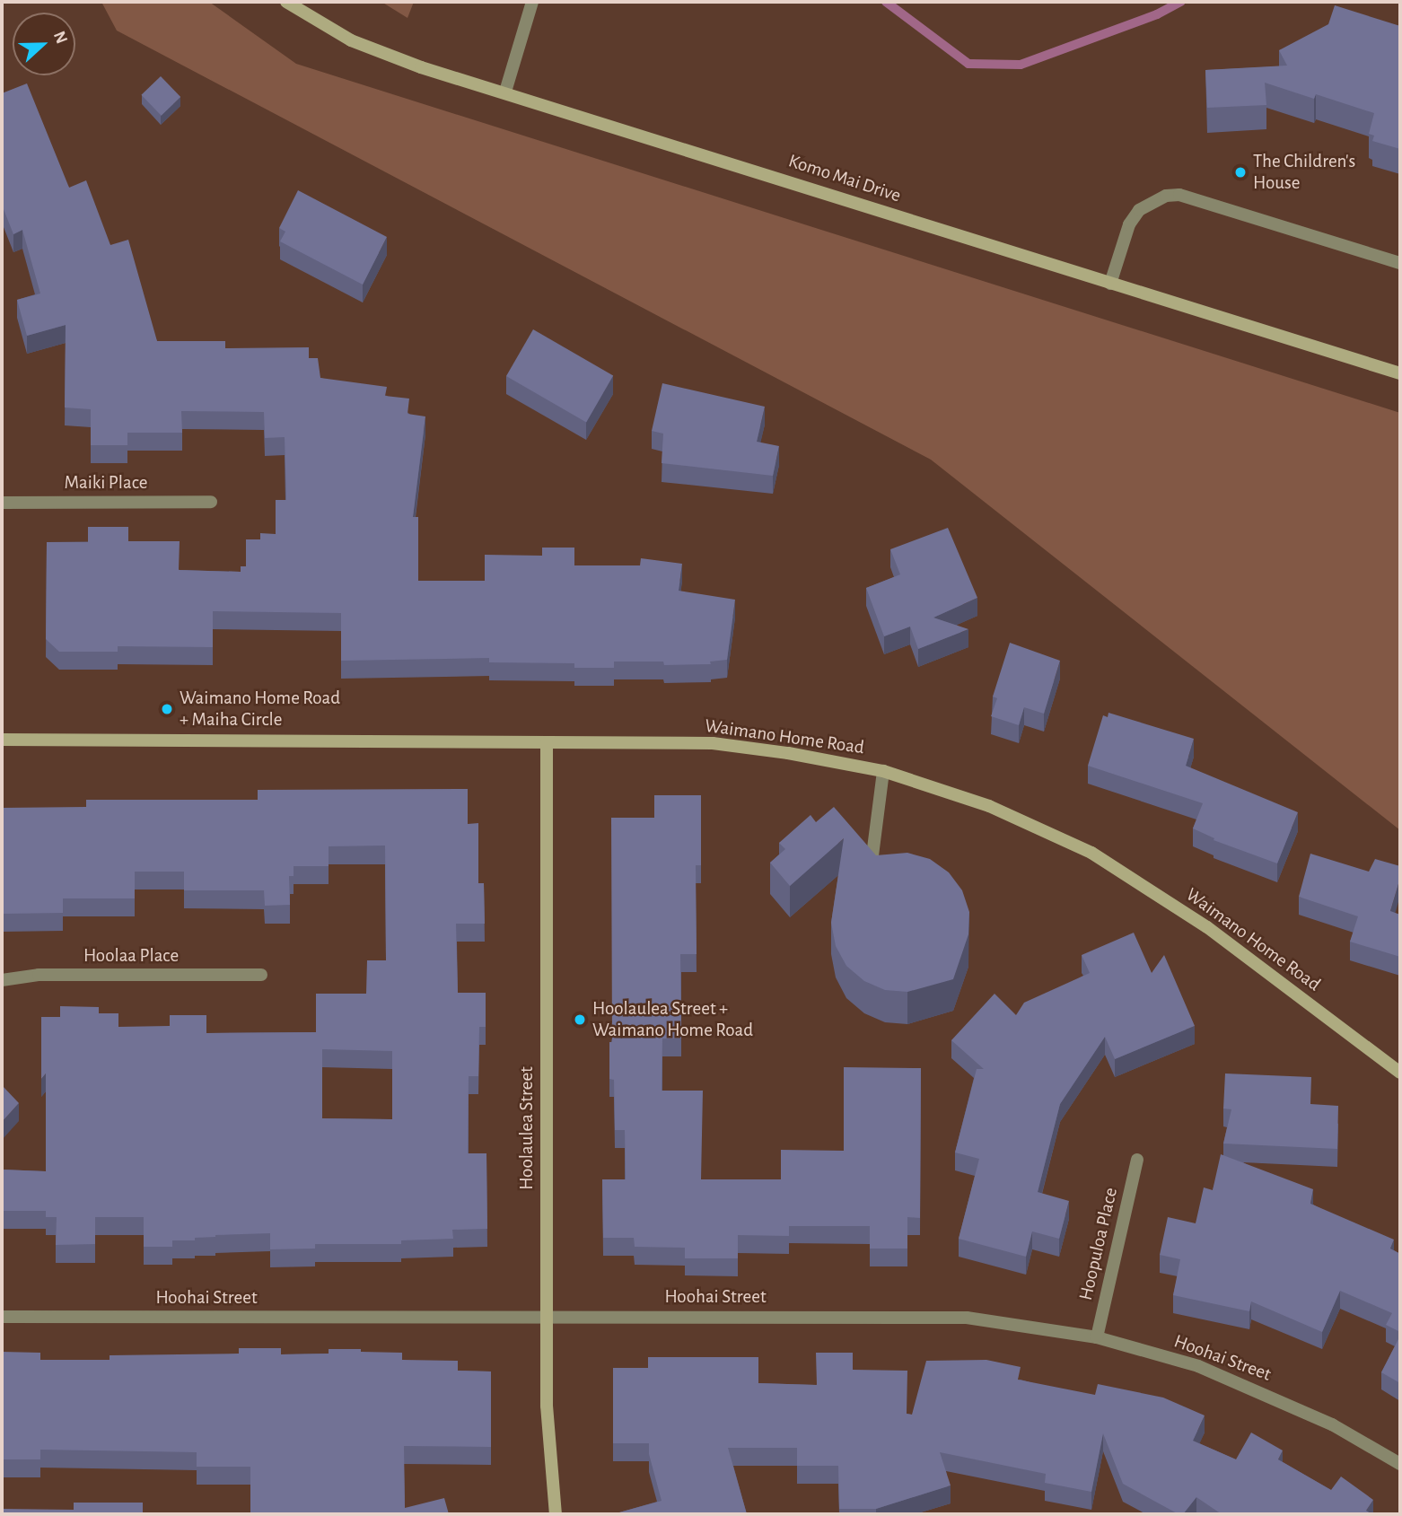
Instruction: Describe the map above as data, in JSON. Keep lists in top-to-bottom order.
{
  "streets": {
    "street": [
      "Komo Mai Drive",
      "Maiki Place",
      "Waimano Home Road",
      "Hoolaa Place",
      "Hoolaulea Street",
      "Hoopuloa Place",
      "Hoohai Street"
    ]
  },
  "crossings": [
    ["Waimano Home Road", "Hoolaulea Street"],
    ["Hoolaulea Street", "Hoohai Street"],
    ["Hoopuloa Place", "Hoohai Street"]
  ],
  "places": ["The Children's House", "Waimano Home Road + Maiha Circle", "Hoolaulea Street + Waimano Home Road"],
  "north": "right"
}
